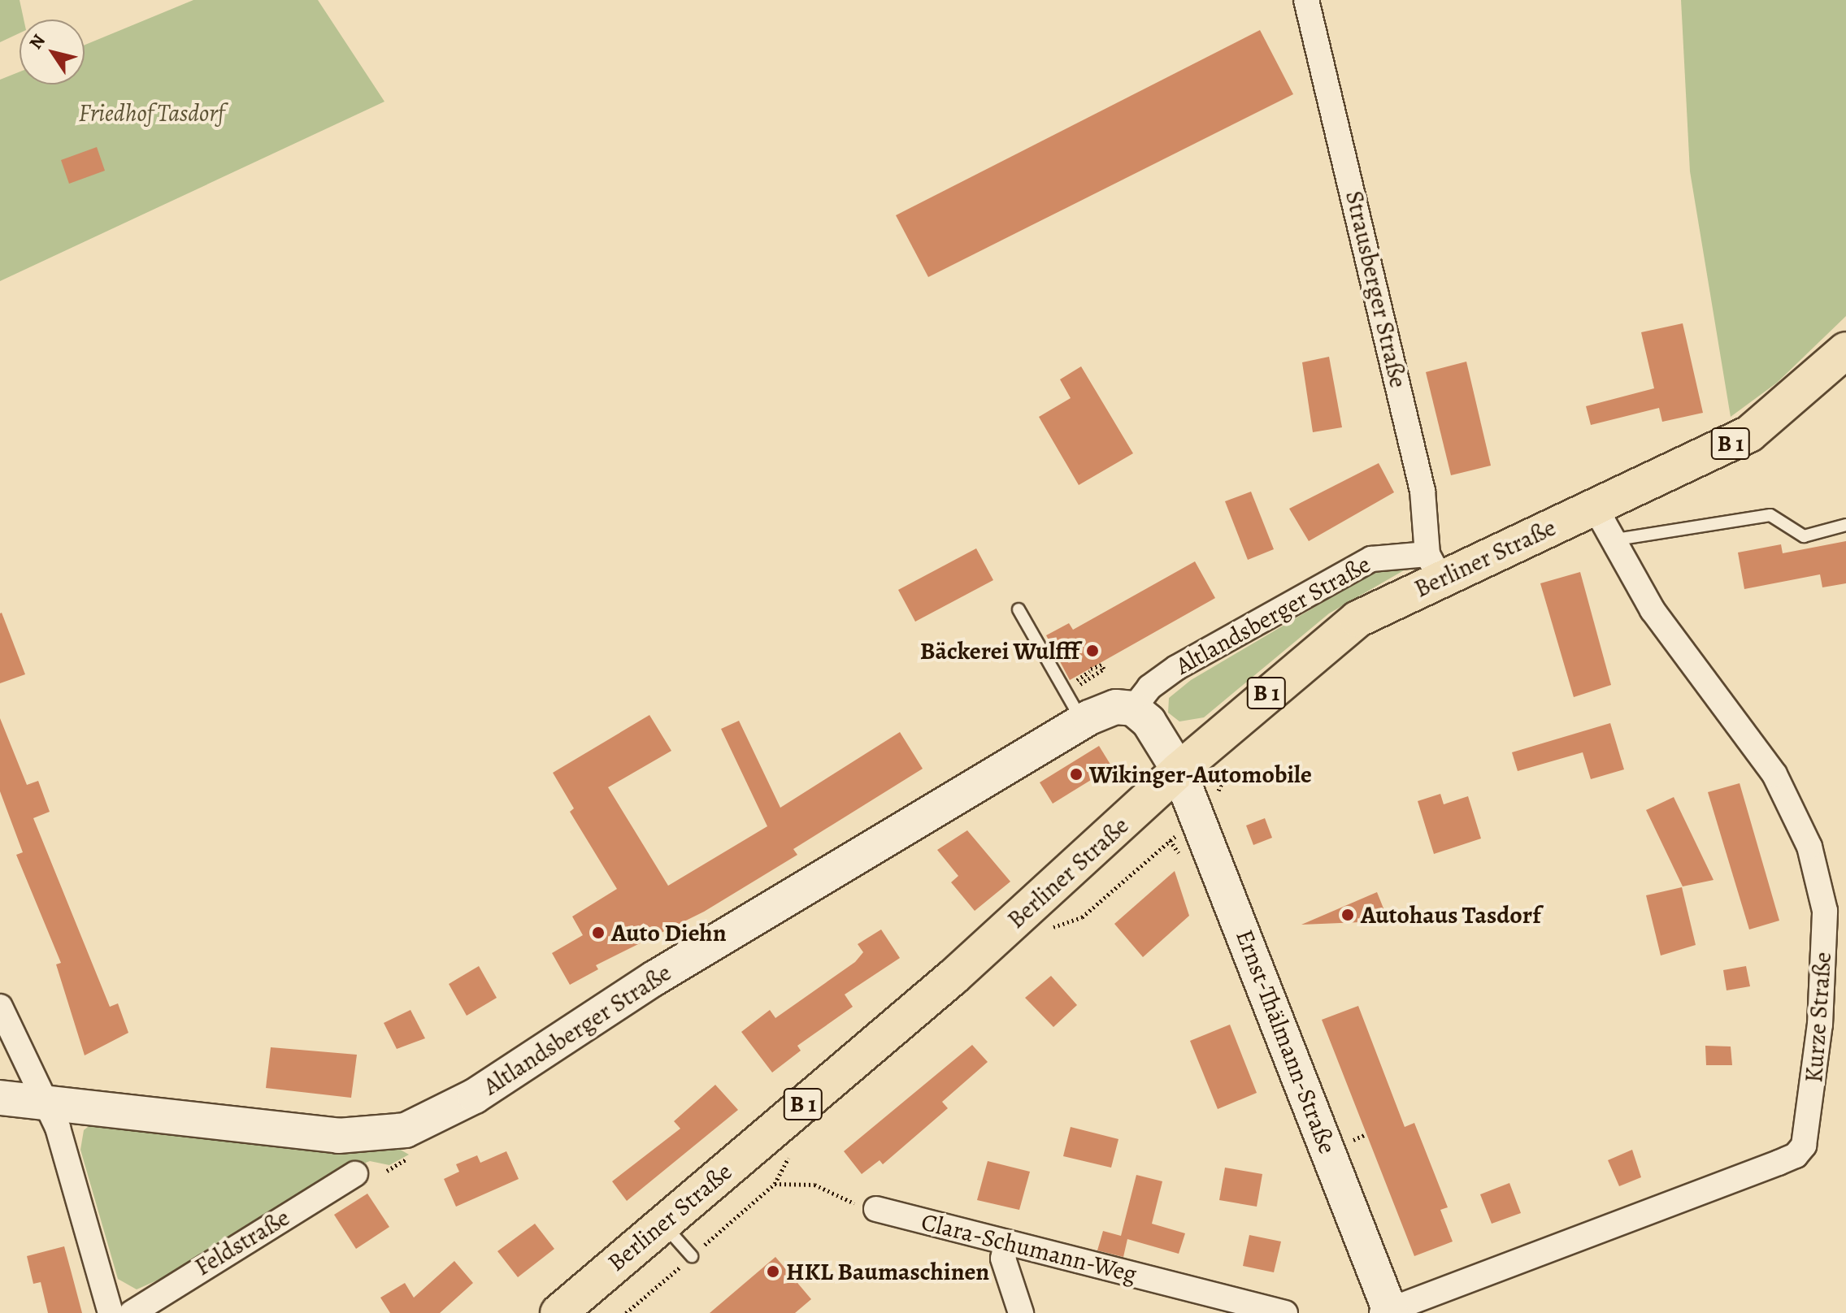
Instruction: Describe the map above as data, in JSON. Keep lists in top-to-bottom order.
{
  "streets": {
    "main road": [
      "B 1",
      "Berliner Straße",
      "Altlandsberger Straße",
      "Ernst-Thälmann-Straße"
    ],
    "street": [
      "Strausberger Straße",
      "Kurze Straße",
      "Feldstraße",
      "Clara-Schumann-Weg"
    ]
  },
  "crossings": [
    ["Strausberger Straße", "Berliner Straße"],
    ["Strausberger Straße", "Altlandsberger Straße"],
    ["Berliner Straße", "Altlandsberger Straße"],
    ["Berliner Straße", "Kurze Straße"],
    ["Berliner Straße", "Ernst-Thälmann-Straße"],
    ["Kurze Straße", "Ernst-Thälmann-Straße"]
  ],
  "parks": ["Friedhof Tasdorf"],
  "places": [
    "Bäckerei Wulfff",
    "Wikinger-Automobile",
    "Autohaus Tasdorf",
    "Auto Diehn",
    "HKL Baumaschinen"
  ],
  "north": "top left"
}
